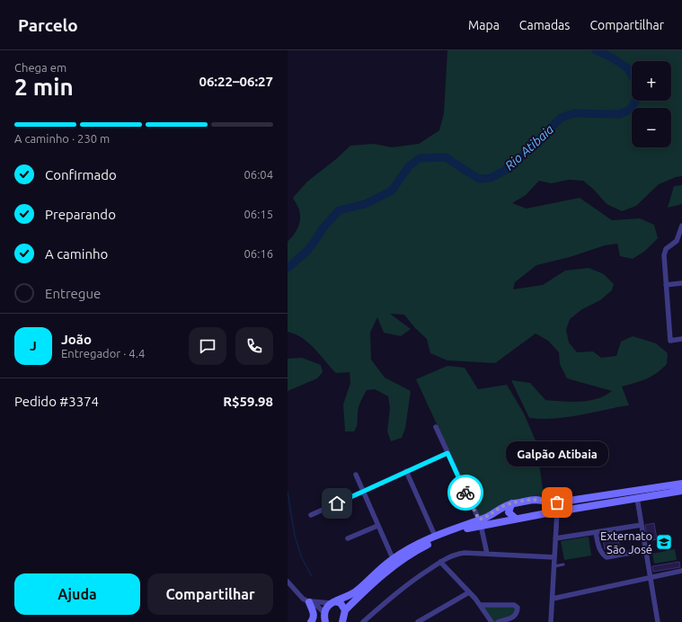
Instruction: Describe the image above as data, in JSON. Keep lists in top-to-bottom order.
{
  "water": ["Rio Atibaia"],
  "places": {
    "other": ["Galpão Atibaia"],
    "school or university": ["Externato São José"]
  },
  "page": {
    "header": "Parcelo",
    "nav": ["Mapa", "Camadas", "Compartilhar"],
    "heading": ["2 min", "Chega em", "06:22–06:27"],
    "panel": [
      "João",
      "Entregador · 4.4",
      "Pedido #3374",
      "R$59.98"
    ],
    "map_buttons": ["+", "−"],
    "bar": "A caminho · 230 m",
    "list": [
      ["Confirmado", "06:04"],
      ["Preparando", "06:15"],
      ["A caminho", "06:16"],
      "Entregue"
    ],
    "round": "J",
    "bubble": "Galpão Atibaia",
    "buttons": ["Ajuda", "Compartilhar"]
  }
}
